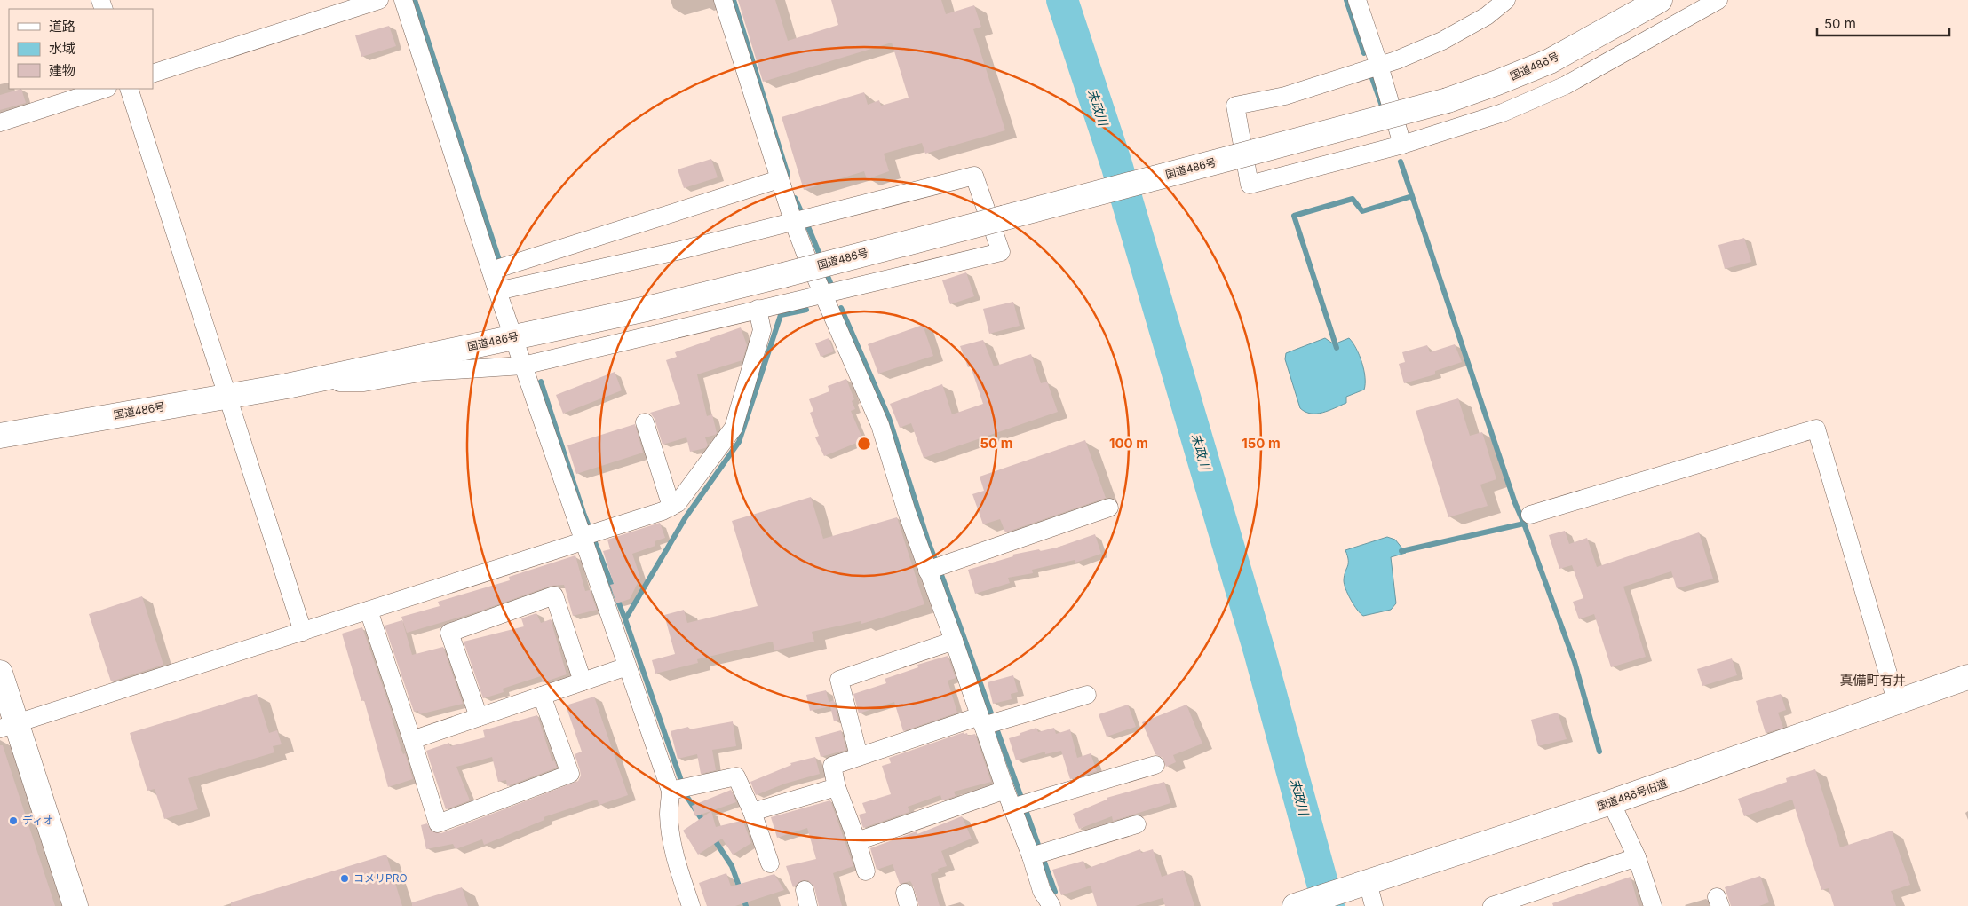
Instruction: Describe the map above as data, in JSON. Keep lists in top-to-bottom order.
{
  "streets": {
    "main road": ["国道486号", "国道486号旧道"]
  },
  "districts": ["真備町有井"],
  "water": ["末政川"],
  "places": ["ディオ", "コメリPRO"],
  "legend": ["道路", "水域", "建物"],
  "scale_bar": "50 m",
  "rings": ["50 m", "100 m", "150 m"]
}
